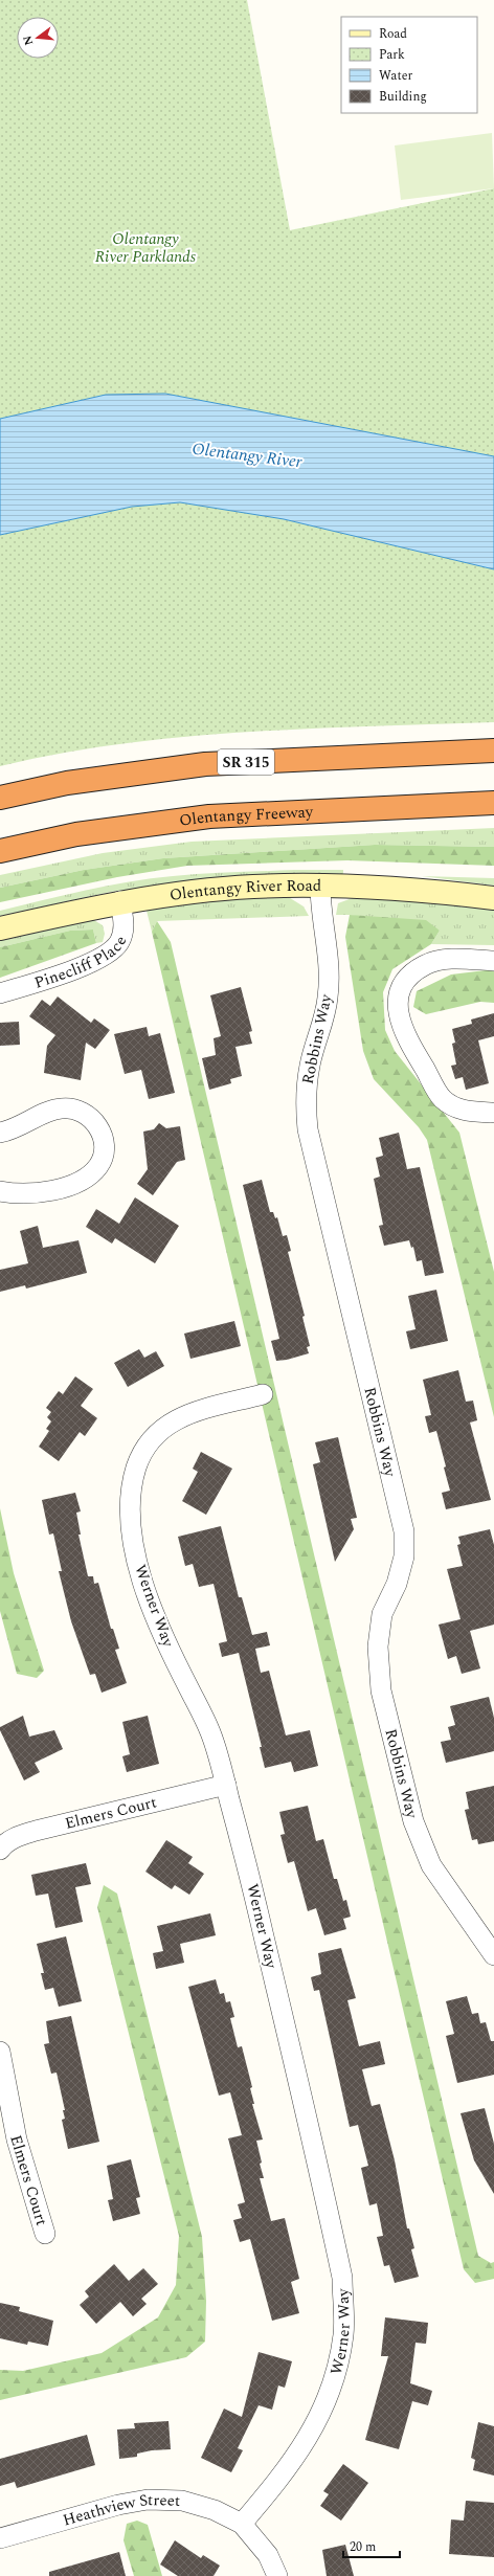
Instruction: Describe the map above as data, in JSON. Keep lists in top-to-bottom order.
{
  "streets": {
    "highway": ["SR 315", "Olentangy Freeway"],
    "main road": ["Olentangy River Road"],
    "street": [
      "Pinecliff Place",
      "Robbins Way",
      "Werner Way",
      "Elmers Court",
      "Heathview Street"
    ]
  },
  "crossings": [
    ["Olentangy River Road", "Pinecliff Place"],
    ["Olentangy River Road", "Robbins Way"],
    ["Werner Way", "Elmers Court"],
    ["Werner Way", "Heathview Street"]
  ],
  "water": ["Olentangy River"],
  "parks": ["Olentangy River Parklands"],
  "legend": [
    "Road",
    "Park",
    "Water",
    "Building"
  ],
  "scale_bar": "20 m",
  "north": "left"
}
